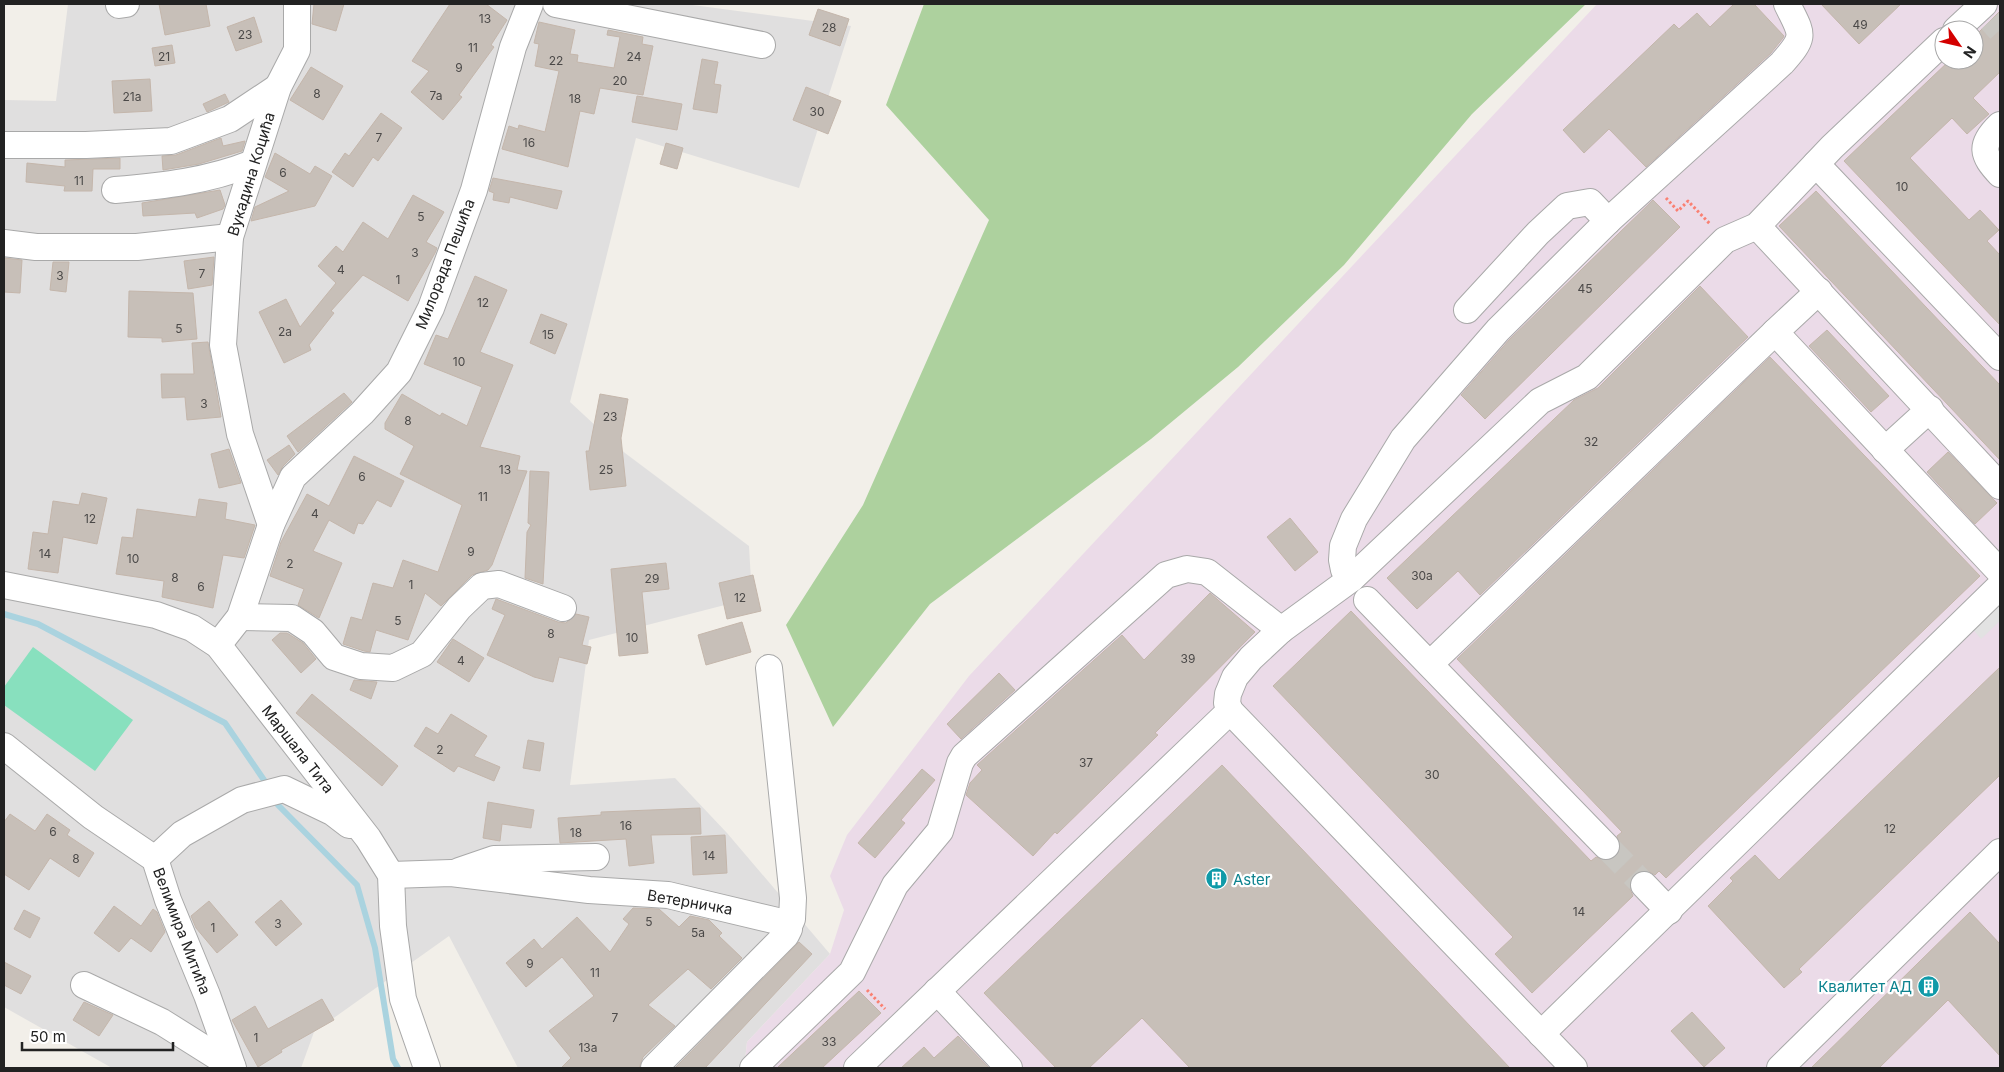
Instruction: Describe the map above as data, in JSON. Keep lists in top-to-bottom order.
{
  "streets": {
    "street": [
      "Вукадина Коцића",
      "Милорада Пешића",
      "Маршала Тита",
      "Ветерничка",
      "Велимира Митића"
    ]
  },
  "crossings": [
    ["Вукадина Коцића", "Милорада Пешића"],
    ["Милорада Пешића", "Маршала Тита"],
    ["Маршала Тита", "Ветерничка"]
  ],
  "places": {
    "building": ["Aster", "Квалитет АД"]
  },
  "house_numbers": [
    "13",
    "49",
    "28",
    "23",
    "11",
    "21",
    "24",
    "22",
    "9",
    "20",
    "8",
    "7a",
    "21a",
    "18",
    "30",
    "7",
    "16",
    "6",
    "11",
    "10",
    "5",
    "3",
    "4",
    "7",
    "3",
    "1",
    "45",
    "12",
    "5",
    "2a",
    "15",
    "10",
    "3",
    "23",
    "8",
    "32",
    "13",
    "25",
    "6",
    "11",
    "4",
    "12",
    "9",
    "14",
    "10",
    "2",
    "30a",
    "8",
    "29",
    "1",
    "6",
    "12",
    "5",
    "8",
    "10",
    "39",
    "4",
    "2",
    "37",
    "30",
    "16",
    "12",
    "6",
    "18",
    "14",
    "8",
    "14",
    "5",
    "3",
    "1",
    "5a",
    "9",
    "11",
    "7",
    "1",
    "33",
    "13a"
  ],
  "scale_bar": "50 m",
  "north": "bottom right"
}
